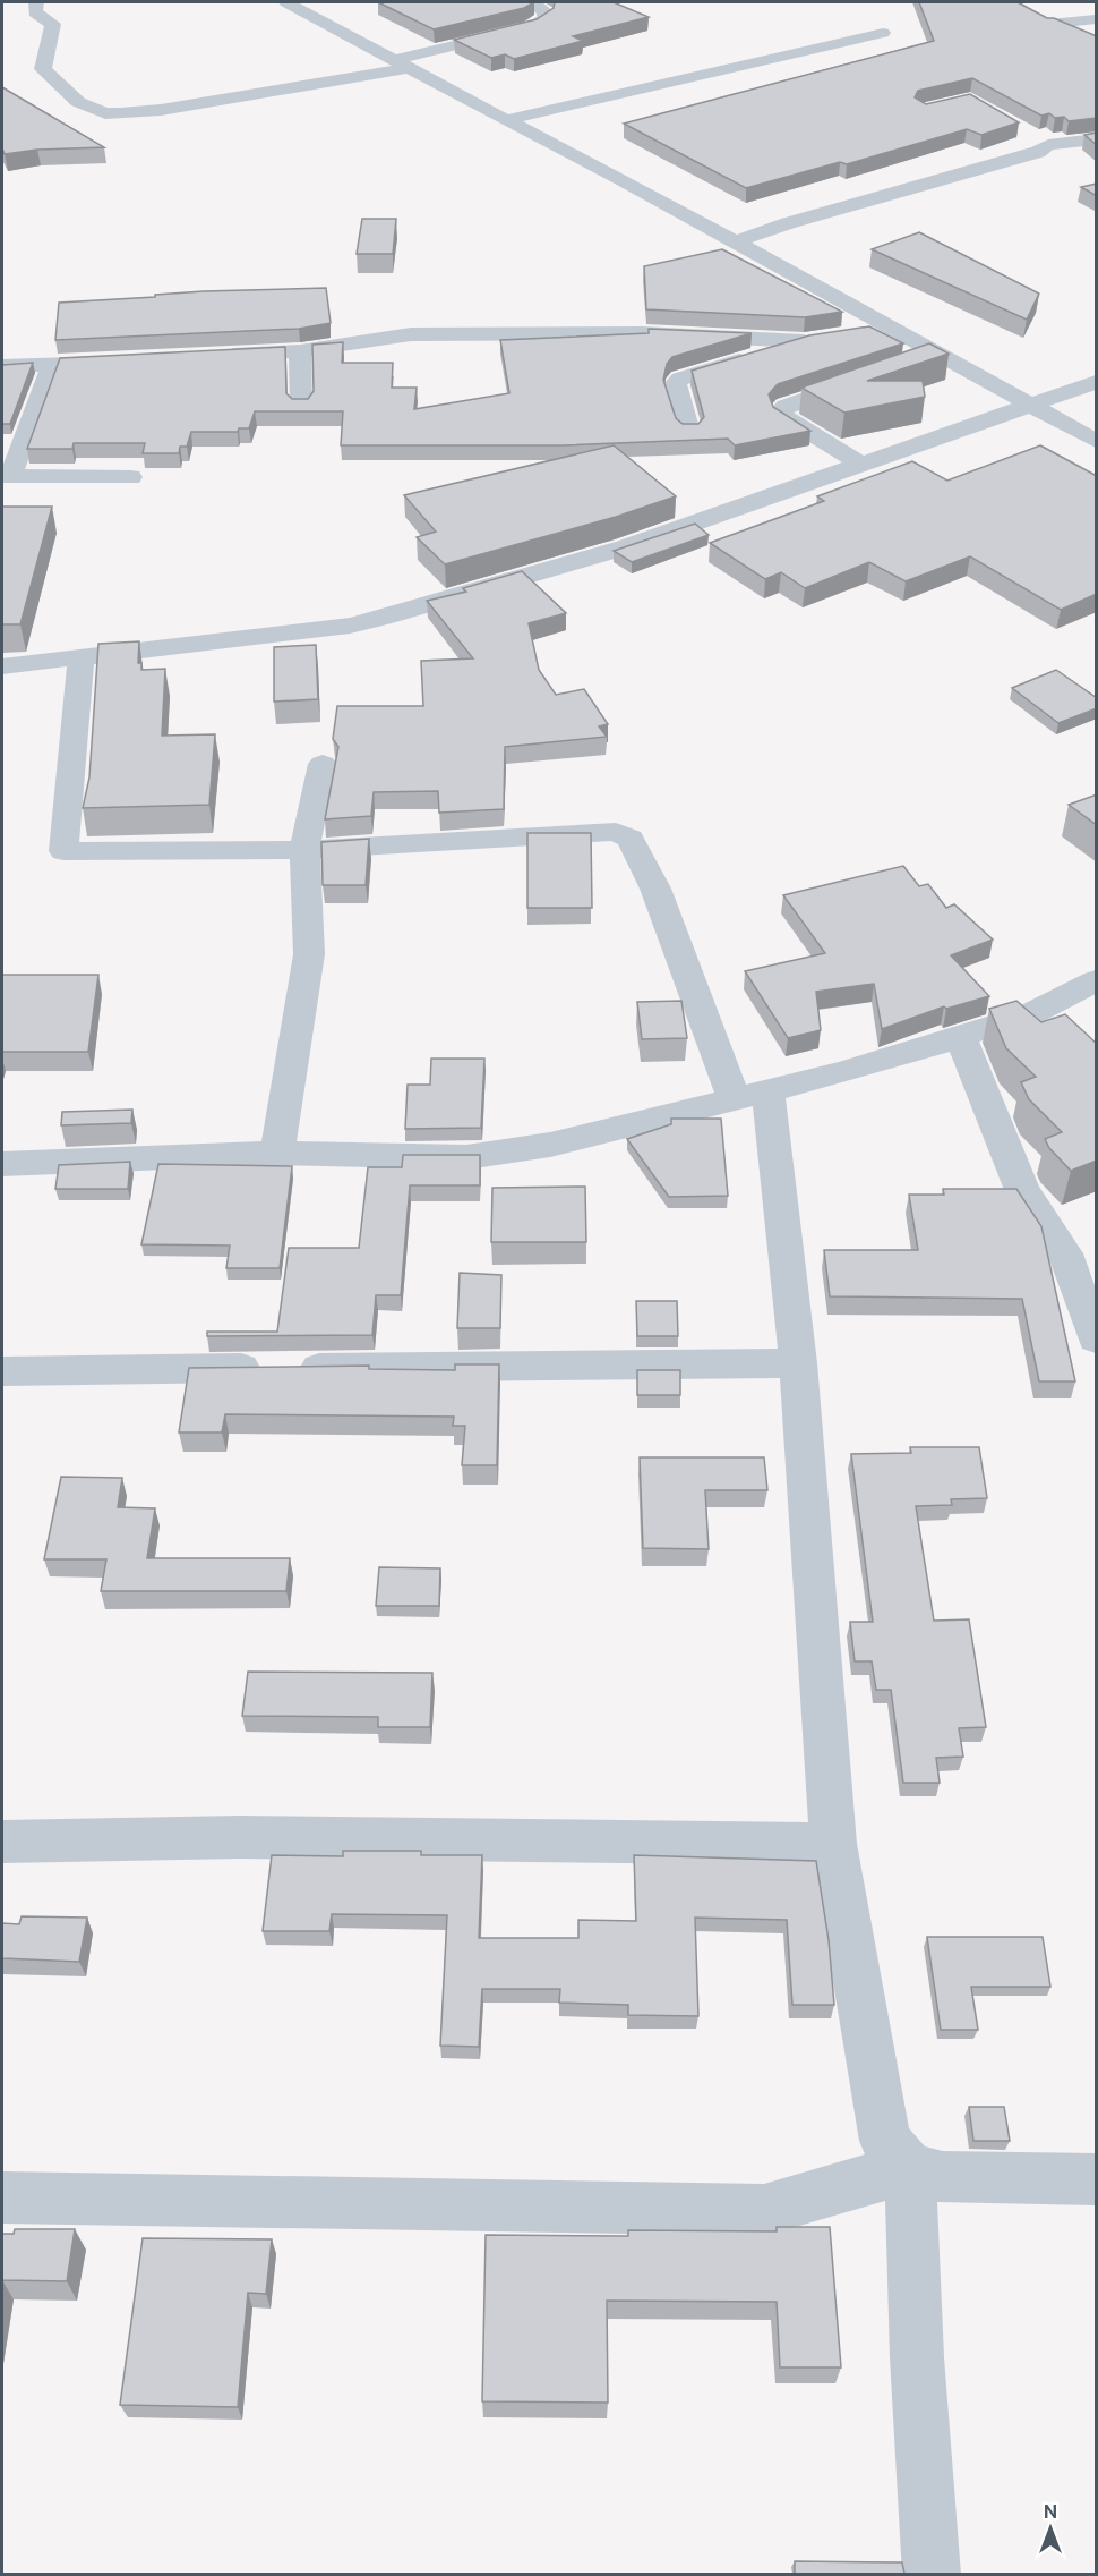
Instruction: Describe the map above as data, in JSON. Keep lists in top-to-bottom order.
{
  "north": "top"
}
